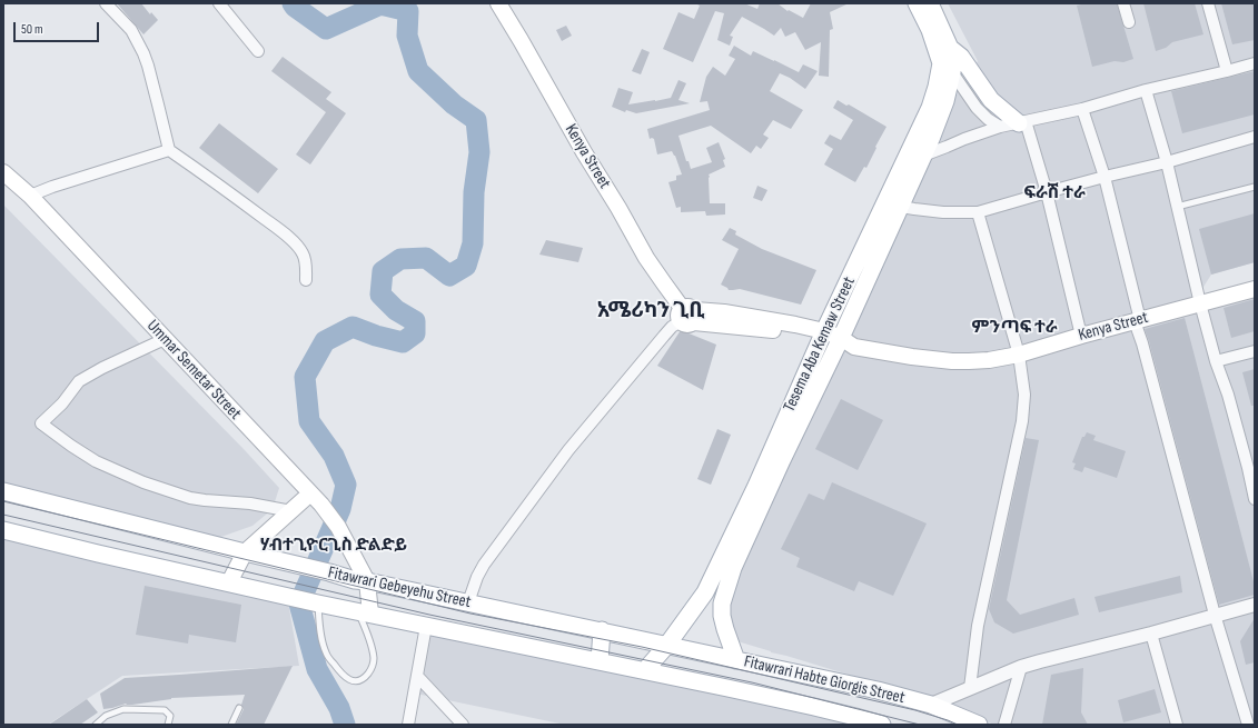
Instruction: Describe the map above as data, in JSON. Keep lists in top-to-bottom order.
{
  "streets": {
    "main road": [
      "Kenya Street",
      "Tesema Aba Kemaw Street",
      "Ummar Semetar Street",
      "Fitawrari Gebeyehu Street",
      "Fitawrari Habte Giorgis Street"
    ]
  },
  "crossings": [
    ["Kenya Street", "Tesema Aba Kemaw Street"],
    ["Tesema Aba Kemaw Street", "Fitawrari Gebeyehu Street"],
    ["Tesema Aba Kemaw Street", "Fitawrari Habte Giorgis Street"],
    ["Ummar Semetar Street", "Fitawrari Gebeyehu Street"],
    ["Fitawrari Gebeyehu Street", "Fitawrari Habte Giorgis Street"]
  ],
  "districts": [
    "ፍራሽ ተራ",
    "አሜሪካን ጊቢ",
    "ምንጣፍ ተራ",
    "ሃብተጊዮርጊስ ድልድይ"
  ],
  "scale_bar": "50 m"
}
